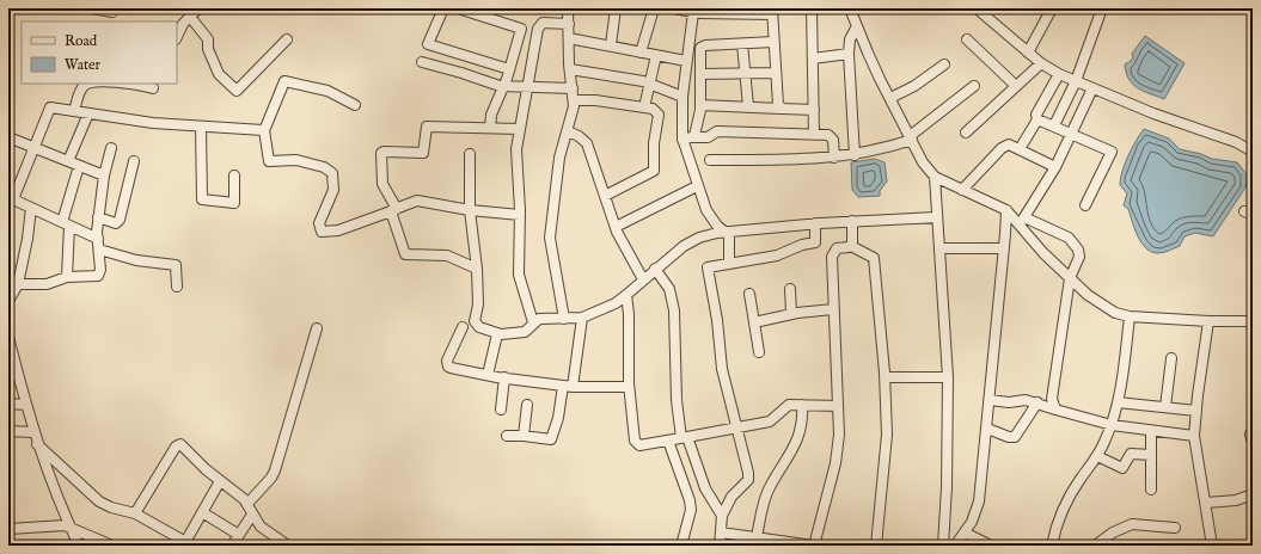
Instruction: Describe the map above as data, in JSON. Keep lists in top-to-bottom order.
{
  "legend": ["Road", "Water"]
}
